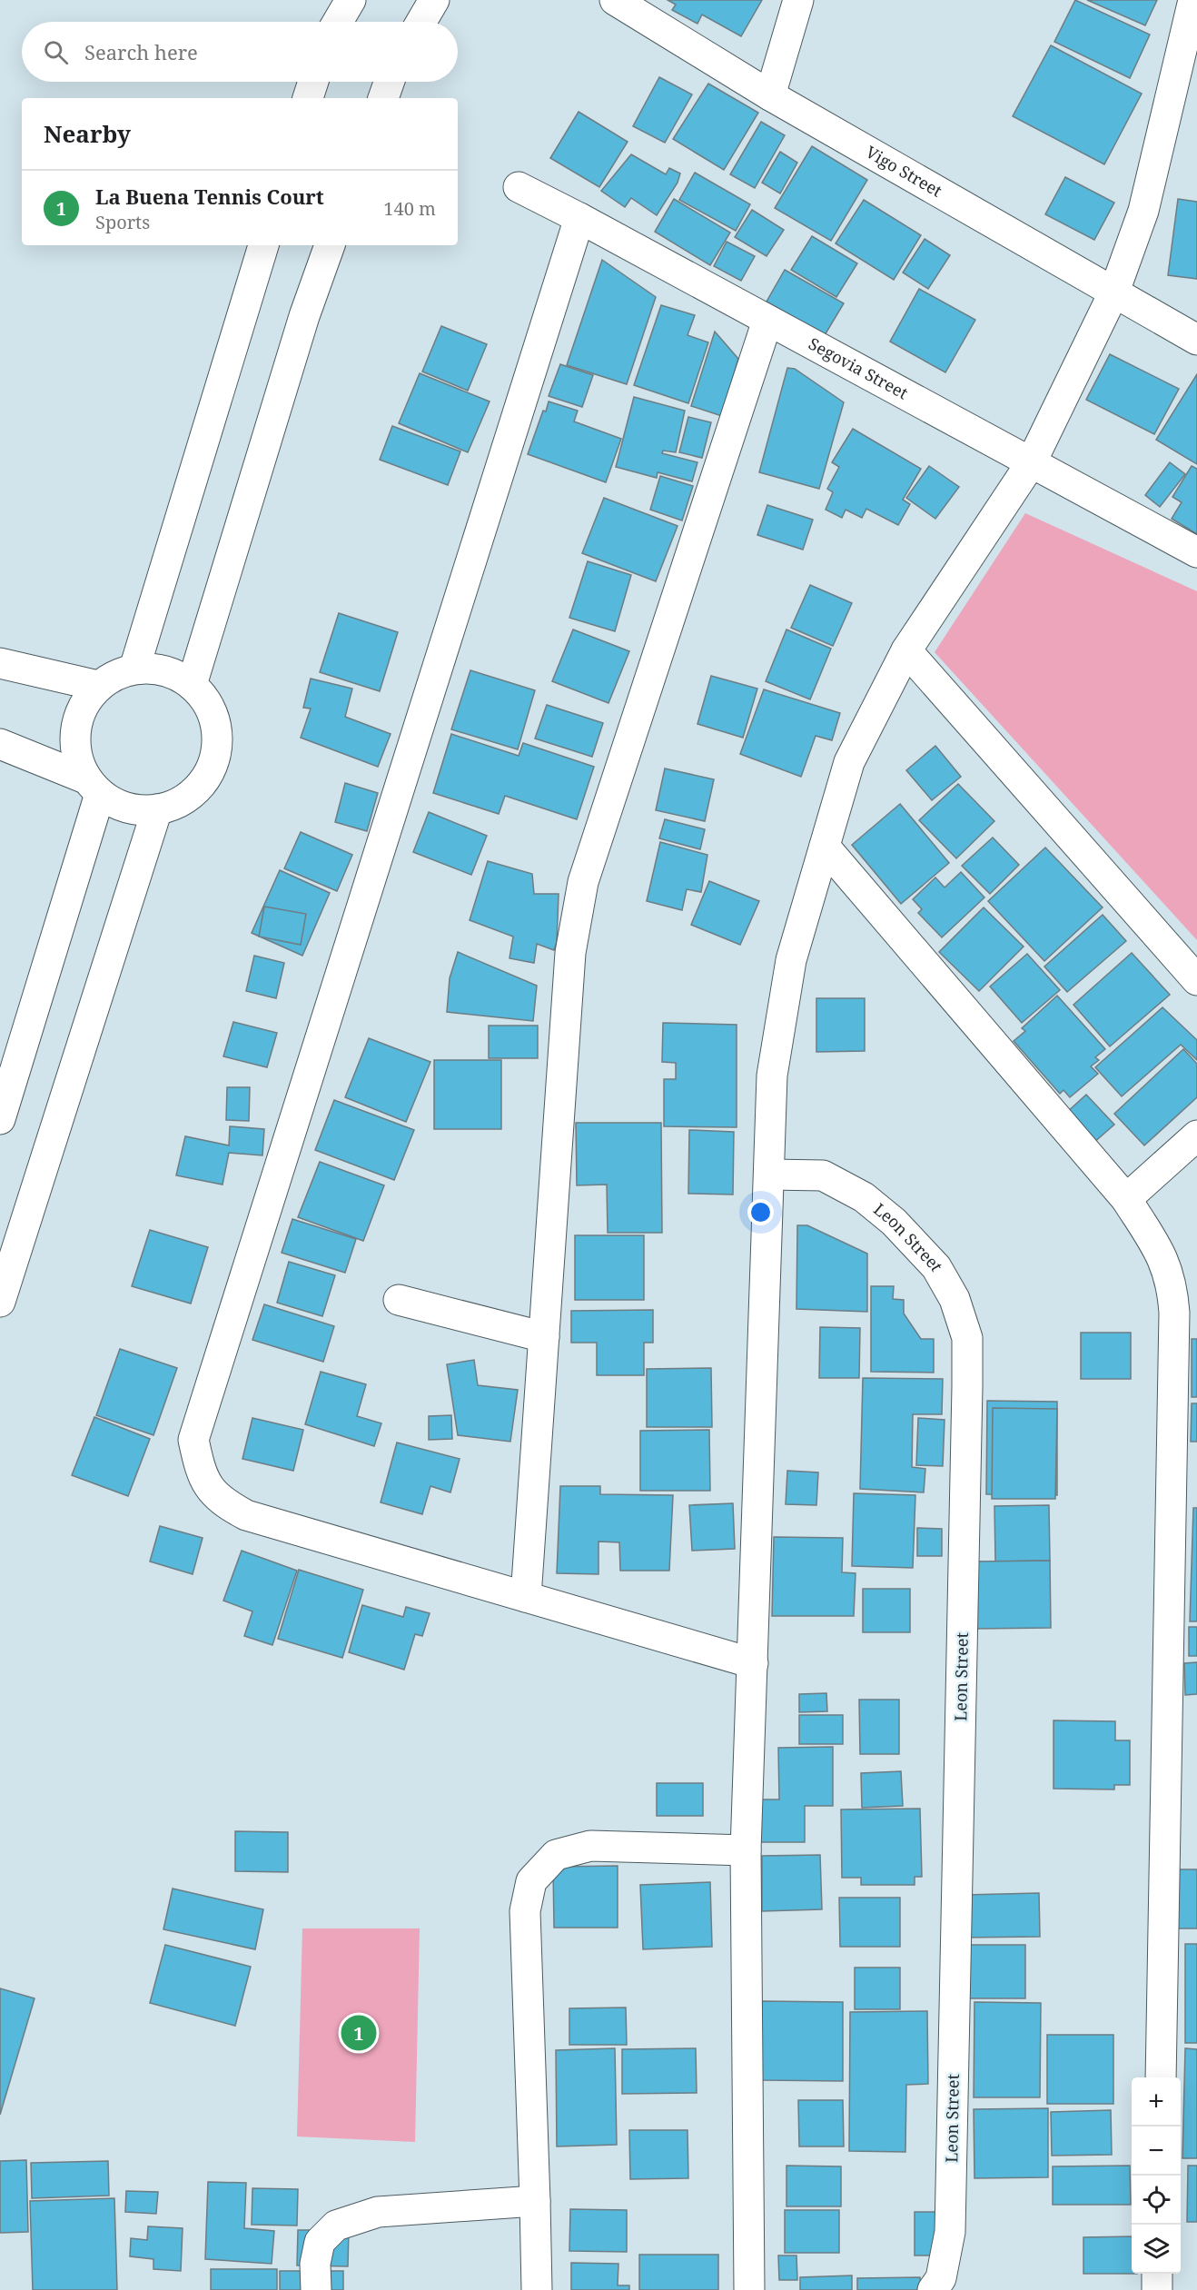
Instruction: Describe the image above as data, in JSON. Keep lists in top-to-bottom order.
{
  "streets": {
    "street": ["Vigo Street", "Segovia Street", "Leon Street"]
  },
  "page": {
    "search": "Search here",
    "heading": "Nearby",
    "list": [
      {
        "mark": "1",
        "name": "La Buena Tennis Court",
        "note": "Sports",
        "value": "140 m"
      }
    ],
    "pins": "1",
    "map_buttons": ["+", "−"]
  }
}
